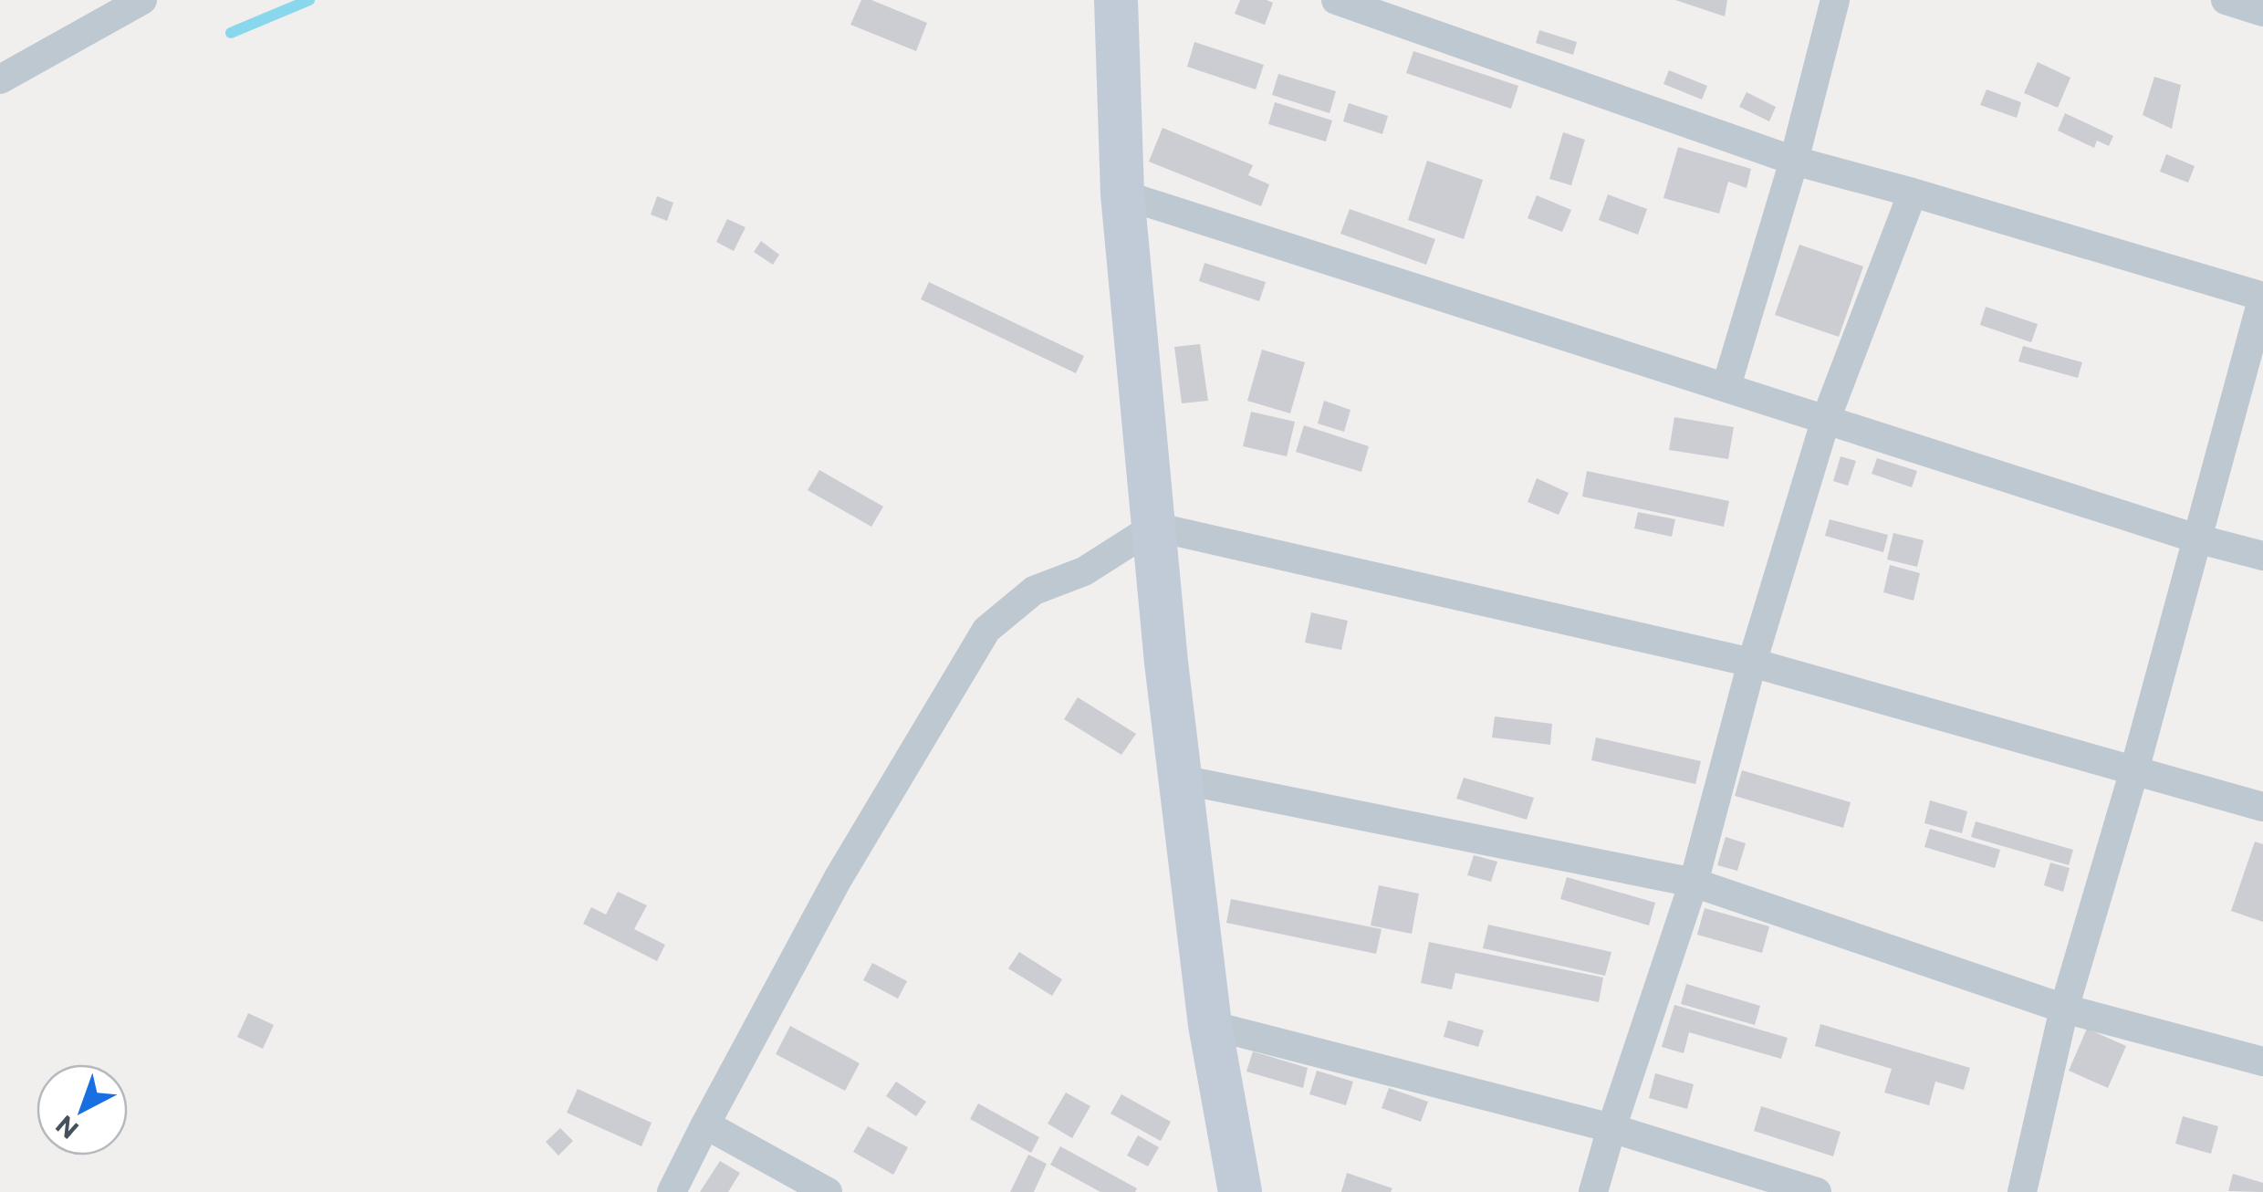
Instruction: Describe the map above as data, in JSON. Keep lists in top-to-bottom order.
{
  "north": "bottom left"
}
